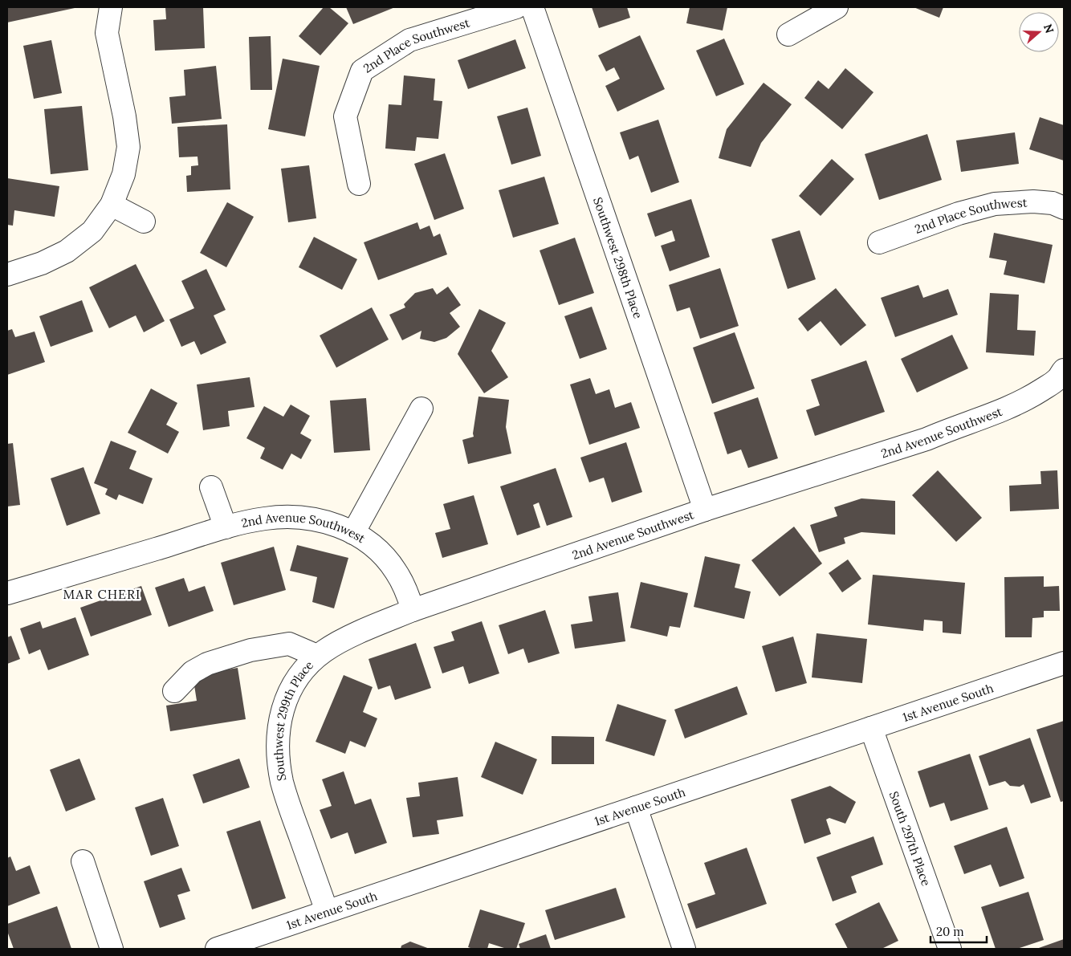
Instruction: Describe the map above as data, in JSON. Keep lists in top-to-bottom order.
{
  "streets": {
    "street": [
      "2nd Place Southwest",
      "Southwest 298th Place",
      "2nd Avenue Southwest",
      "1st Avenue South",
      "Southwest 299th Place",
      "South 297th Place"
    ]
  },
  "crossings": [
    ["Southwest 298th Place", "2nd Avenue Southwest"],
    ["2nd Avenue Southwest", "Southwest 299th Place"],
    ["1st Avenue South", "Southwest 299th Place"],
    ["1st Avenue South", "South 297th Place"]
  ],
  "districts": ["MAR CHERI"],
  "scale_bar": "20 m",
  "north": "right"
}
